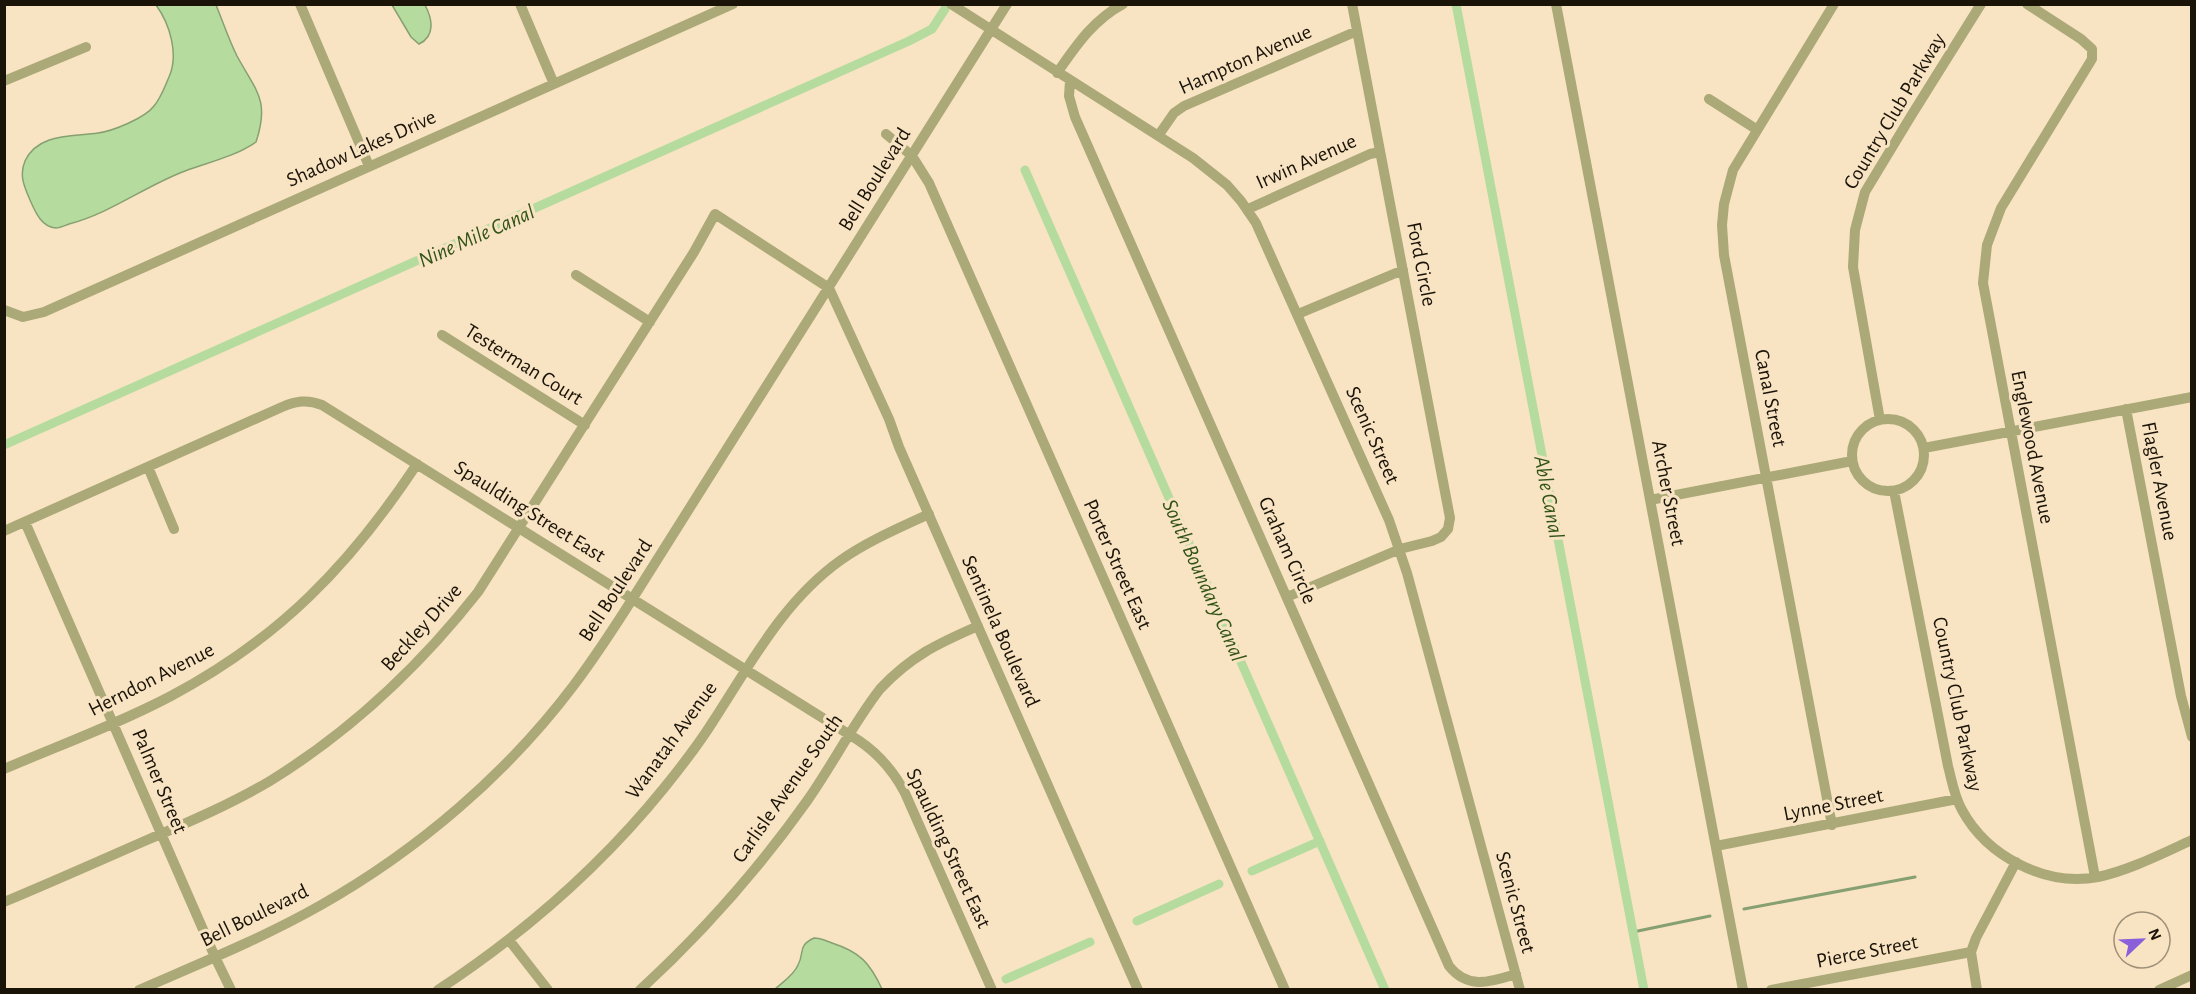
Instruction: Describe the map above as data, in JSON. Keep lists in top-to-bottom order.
{
  "streets": {
    "street": [
      "Hampton Avenue",
      "Country Club Parkway",
      "Shadow Lakes Drive",
      "Irwin Avenue",
      "Bell Boulevard",
      "Ford Circle",
      "Testerman Court",
      "Canal Street",
      "Scenic Street",
      "Englewood Avenue",
      "Flagler Avenue",
      "Archer Street",
      "Spaulding Street East",
      "Graham Circle",
      "Porter Street East",
      "Beckley Drive",
      "Sentinela Boulevard",
      "Herndon Avenue",
      "Wanatah Avenue",
      "Palmer Street",
      "Carlisle Avenue South",
      "Lynne Street",
      "Pierce Street"
    ]
  },
  "crossings": [
    ["Hampton Avenue", "Ford Circle"],
    ["Hampton Avenue", "Scenic Street"],
    ["Country Club Parkway", "Englewood Avenue"],
    ["Country Club Parkway", "Lynne Street"],
    ["Irwin Avenue", "Ford Circle"],
    ["Irwin Avenue", "Scenic Street"],
    ["Bell Boulevard", "Scenic Street"],
    ["Bell Boulevard", "Spaulding Street East"],
    ["Bell Boulevard", "Porter Street East"],
    ["Bell Boulevard", "Beckley Drive"],
    ["Bell Boulevard", "Sentinela Boulevard"],
    ["Bell Boulevard", "Palmer Street"],
    ["Ford Circle", "Scenic Street"],
    ["Testerman Court", "Beckley Drive"],
    ["Canal Street", "Lynne Street"],
    ["Scenic Street", "Graham Circle"],
    ["Archer Street", "Lynne Street"],
    ["Spaulding Street East", "Beckley Drive"],
    ["Spaulding Street East", "Herndon Avenue"],
    ["Spaulding Street East", "Wanatah Avenue"],
    ["Spaulding Street East", "Palmer Street"],
    ["Spaulding Street East", "Carlisle Avenue South"],
    ["Beckley Drive", "Sentinela Boulevard"],
    ["Beckley Drive", "Palmer Street"],
    ["Sentinela Boulevard", "Wanatah Avenue"],
    ["Sentinela Boulevard", "Carlisle Avenue South"],
    ["Herndon Avenue", "Palmer Street"]
  ],
  "water": ["Nine Mile Canal", "Able Canal", "South Boundary Canal"],
  "north": "top right"
}
